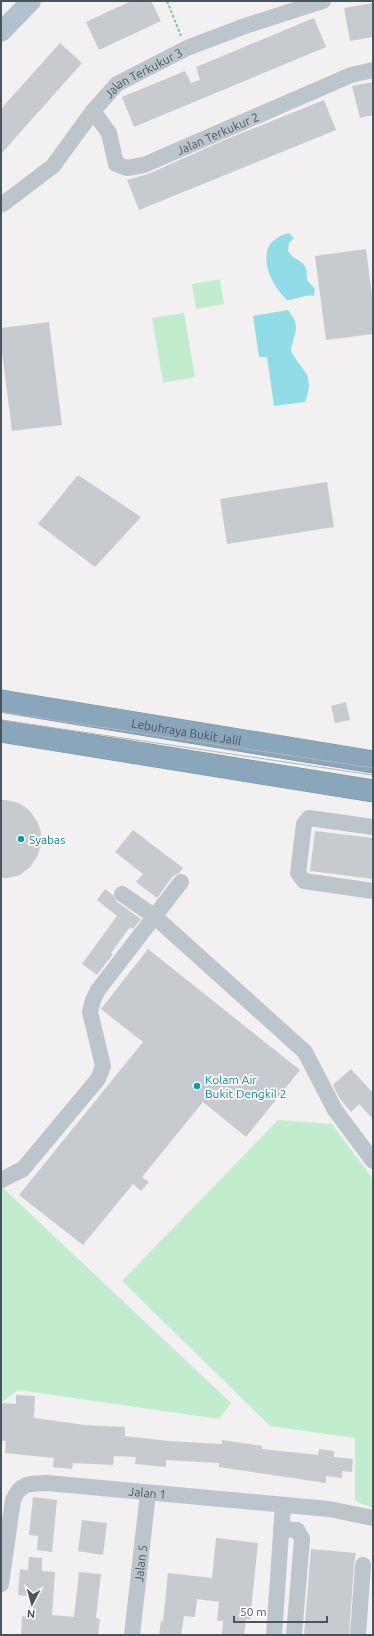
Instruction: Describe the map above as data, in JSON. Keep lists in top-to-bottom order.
{
  "streets": {
    "highway": ["Lebuhraya Bukit Jalil"],
    "street": [
      "Jalan Terkukur 3",
      "Jalan Terkukur 2",
      "Jalan 1",
      "Jalan 5"
    ]
  },
  "crossings": [
    ["Jalan Terkukur 3", "Jalan Terkukur 2"],
    ["Jalan 1", "Jalan 5"]
  ],
  "places": ["Syabas", "Kolam Air Bukit Dengkil 2"],
  "scale_bar": "50 m",
  "north": "bottom"
}
